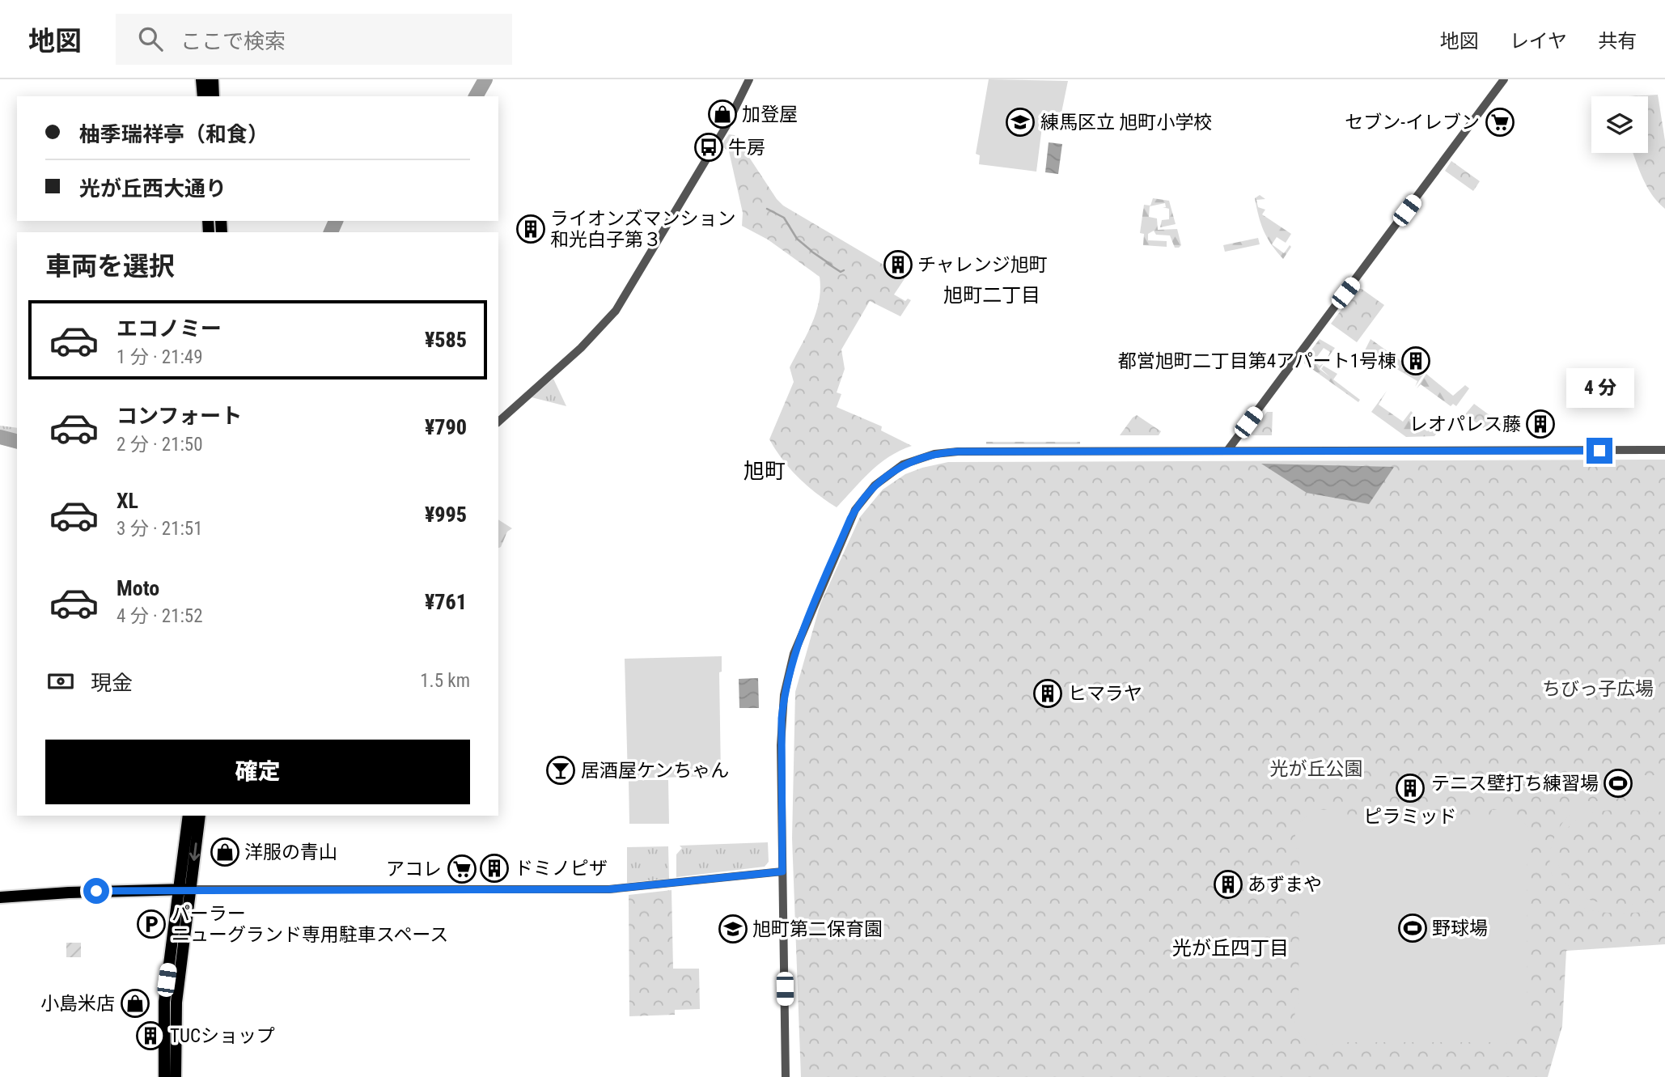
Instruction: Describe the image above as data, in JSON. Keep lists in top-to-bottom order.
{
  "districts": ["旭町二丁目", "旭町", "光が丘四丁目"],
  "parks": ["ちびっ子広場", "光が丘公園"],
  "places": {
    "shop": ["加登屋", "洋服の青山", "小島米店"],
    "school or university": ["練馬区立 旭町小学校", "旭町第二保育園"],
    "supermarket": ["セブン-イレブン", "アコレ"],
    "bus stop": ["牛房"],
    "building": [
      "ライオンズマンション 和光白子第３",
      "チャレンジ旭町",
      "都営旭町二丁目第4アパート1号棟",
      "レオパレス藤",
      "ヒマラヤ",
      "ピラミッド",
      "ドミノピザ",
      "あずまや",
      "TUCショップ"
    ],
    "bar": ["居酒屋ケンちゃん"],
    "sports": ["テニス壁打ち練習場", "野球場"],
    "parking": ["パーラー ニューグランド専用駐車スペース"]
  },
  "page": {
    "header": "地図",
    "search": "ここで検索",
    "nav": ["地図", "レイヤ", "共有"],
    "banner": ["柚季瑞祥亭（和食）", "光が丘西大通り"],
    "heading": "車両を選択",
    "list": [
      {
        "name": "エコノミー",
        "note": "1 分 · 21:49",
        "value": "¥585"
      },
      {
        "name": "コンフォート",
        "note": "2 分 · 21:50",
        "value": "¥790"
      },
      {
        "name": "XL",
        "note": "3 分 · 21:51",
        "value": "¥995"
      },
      {
        "name": "Moto",
        "note": "4 分 · 21:52",
        "value": "¥761"
      }
    ],
    "bubble": "4 分",
    "pay": ["現金", "1.5 km"],
    "buttons": "確定"
  }
}
